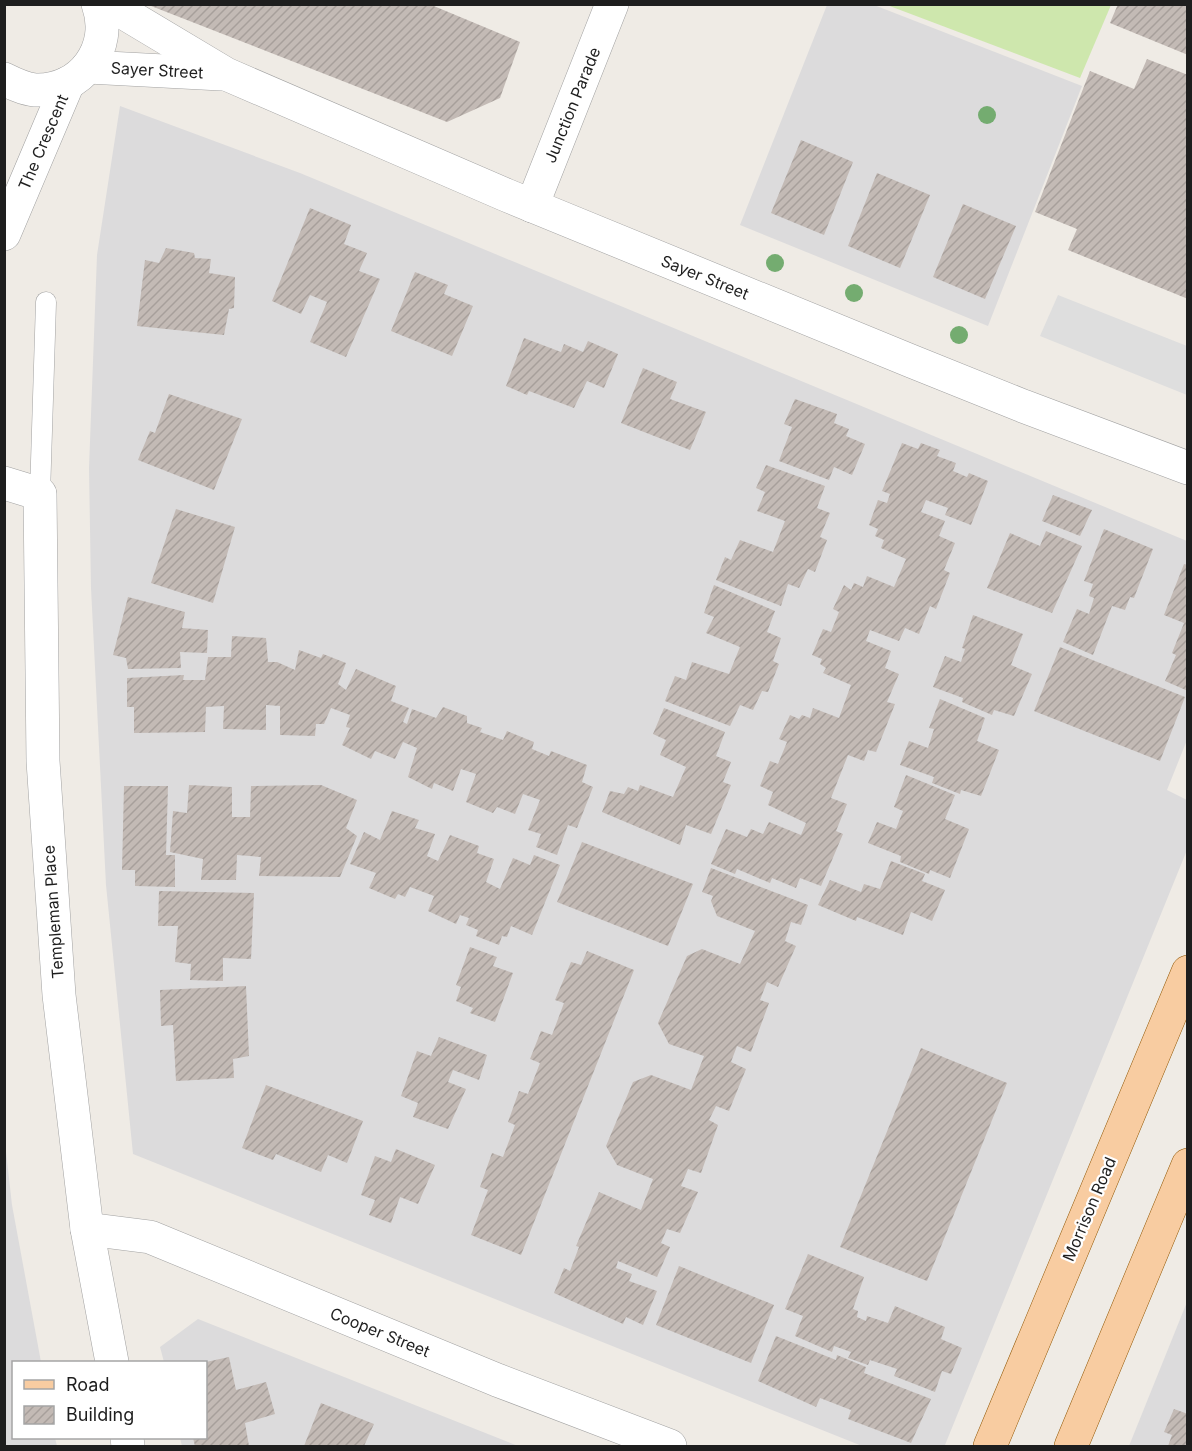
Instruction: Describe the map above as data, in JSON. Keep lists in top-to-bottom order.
{
  "streets": {
    "main road": ["Morrison Road"],
    "street": [
      "Sayer Street",
      "Junction Parade",
      "The Crescent",
      "Templeman Place",
      "Cooper Street"
    ]
  },
  "crossings": [
    ["Sayer Street", "Junction Parade"],
    ["Sayer Street", "The Crescent"],
    ["Templeman Place", "Cooper Street"]
  ],
  "legend": ["Road", "Building"]
}
